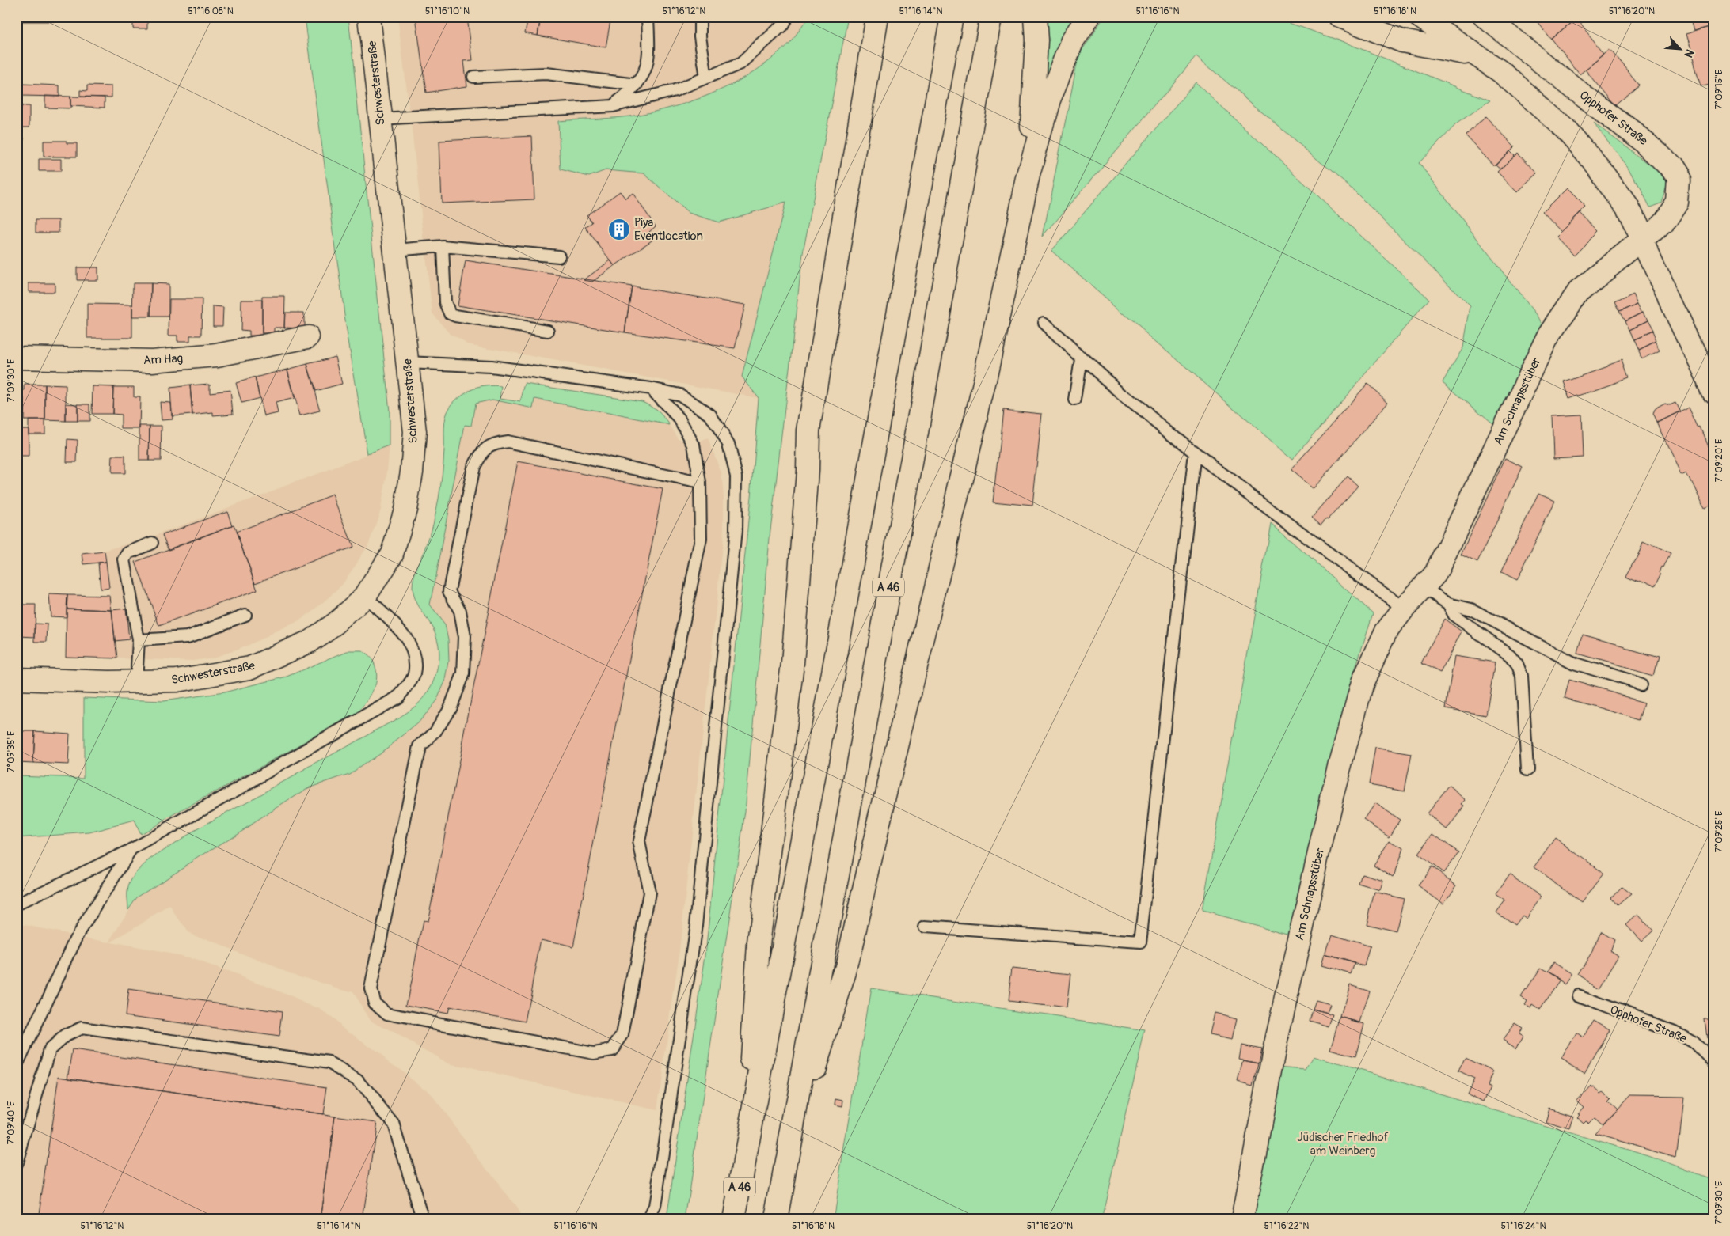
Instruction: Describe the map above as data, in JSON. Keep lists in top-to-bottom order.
{
  "streets": {
    "main road": [
      "Schwesterstraße",
      "Opphofer Straße",
      "Am Hag",
      "Am Schnapsstüber",
      "A 46"
    ]
  },
  "crossings": [
    ["Opphofer Straße", "Am Schnapsstüber"]
  ],
  "parks": ["Jüdischer Friedhof am Weinberg"],
  "places": {
    "building": ["Piya Eventlocation"]
  },
  "north": "bottom right",
  "coordinates": [
    "51°16'08\"N",
    "51°16'10\"N",
    "51°16'12\"N",
    "51°16'14\"N",
    "51°16'16\"N",
    "51°16'18\"N",
    "51°16'20\"N",
    "7°09'15\"E",
    "7°09'30\"E",
    "7°09'20\"E",
    "7°09'35\"E",
    "7°09'25\"E",
    "7°09'40\"E",
    "51°16'22\"N",
    "51°16'24\"N"
  ]
}
